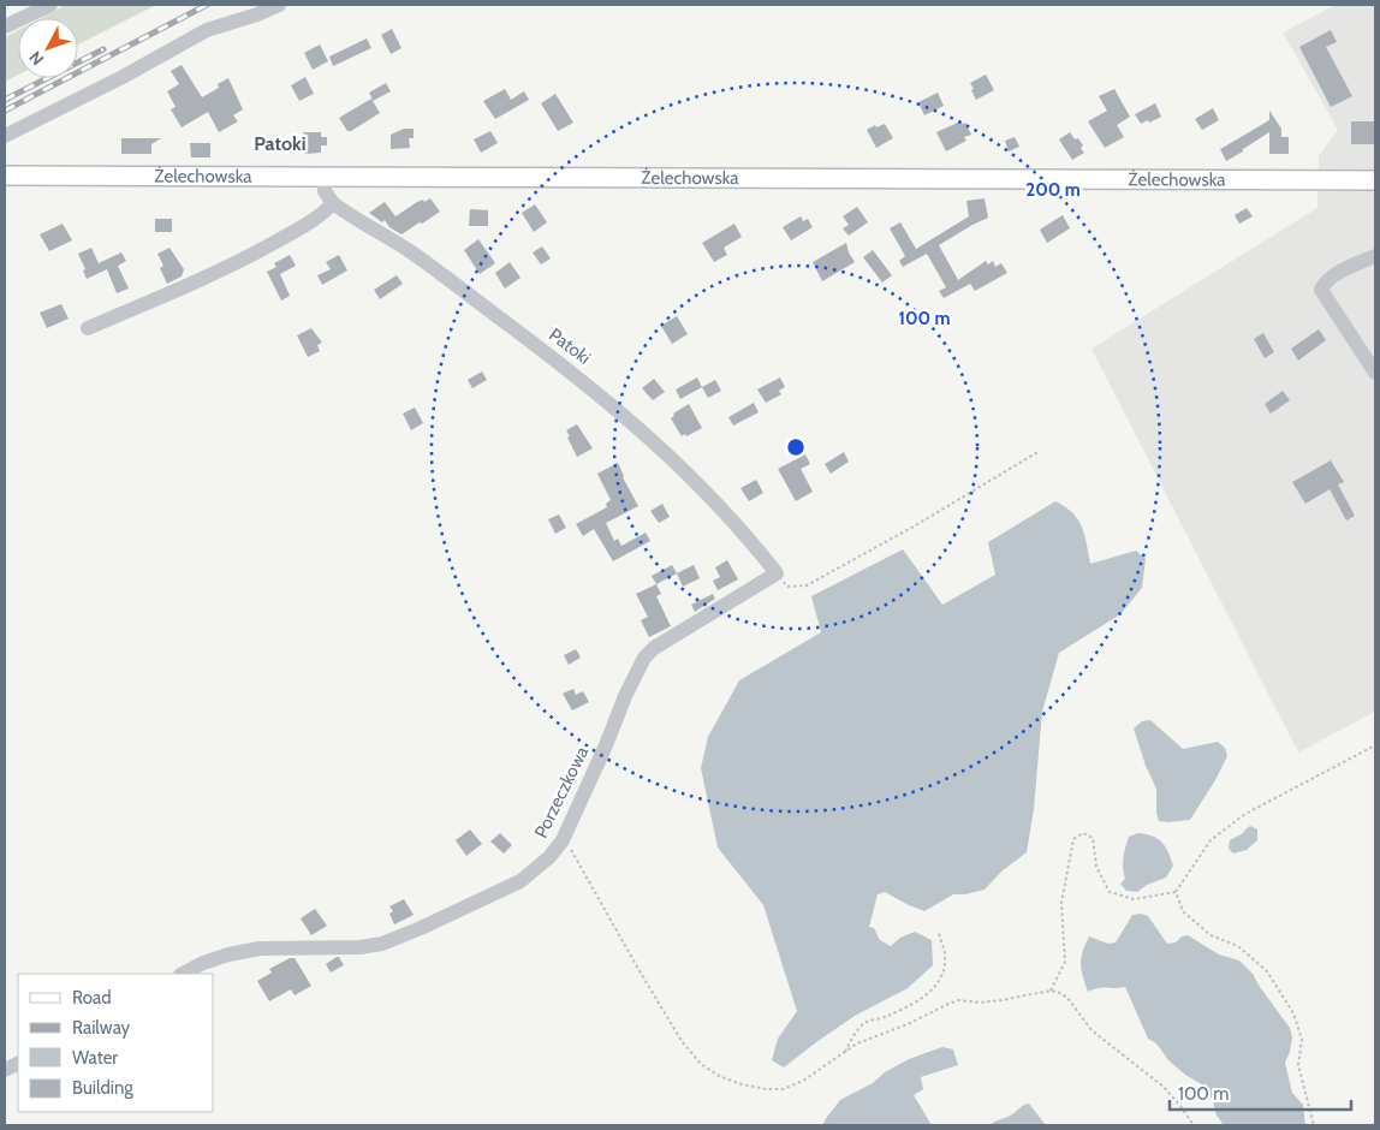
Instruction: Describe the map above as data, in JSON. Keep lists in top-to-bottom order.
{
  "streets": {
    "main road": ["Żelechowska"],
    "street": ["Patoki", "Porzeczkowa"]
  },
  "crossings": [
    ["Patoki", "Porzeczkowa"]
  ],
  "districts": ["Patoki"],
  "legend": [
    "Road",
    "Railway",
    "Water",
    "Building"
  ],
  "scale_bar": "100 m",
  "north": "bottom left",
  "rings": ["200 m", "100 m"]
}
